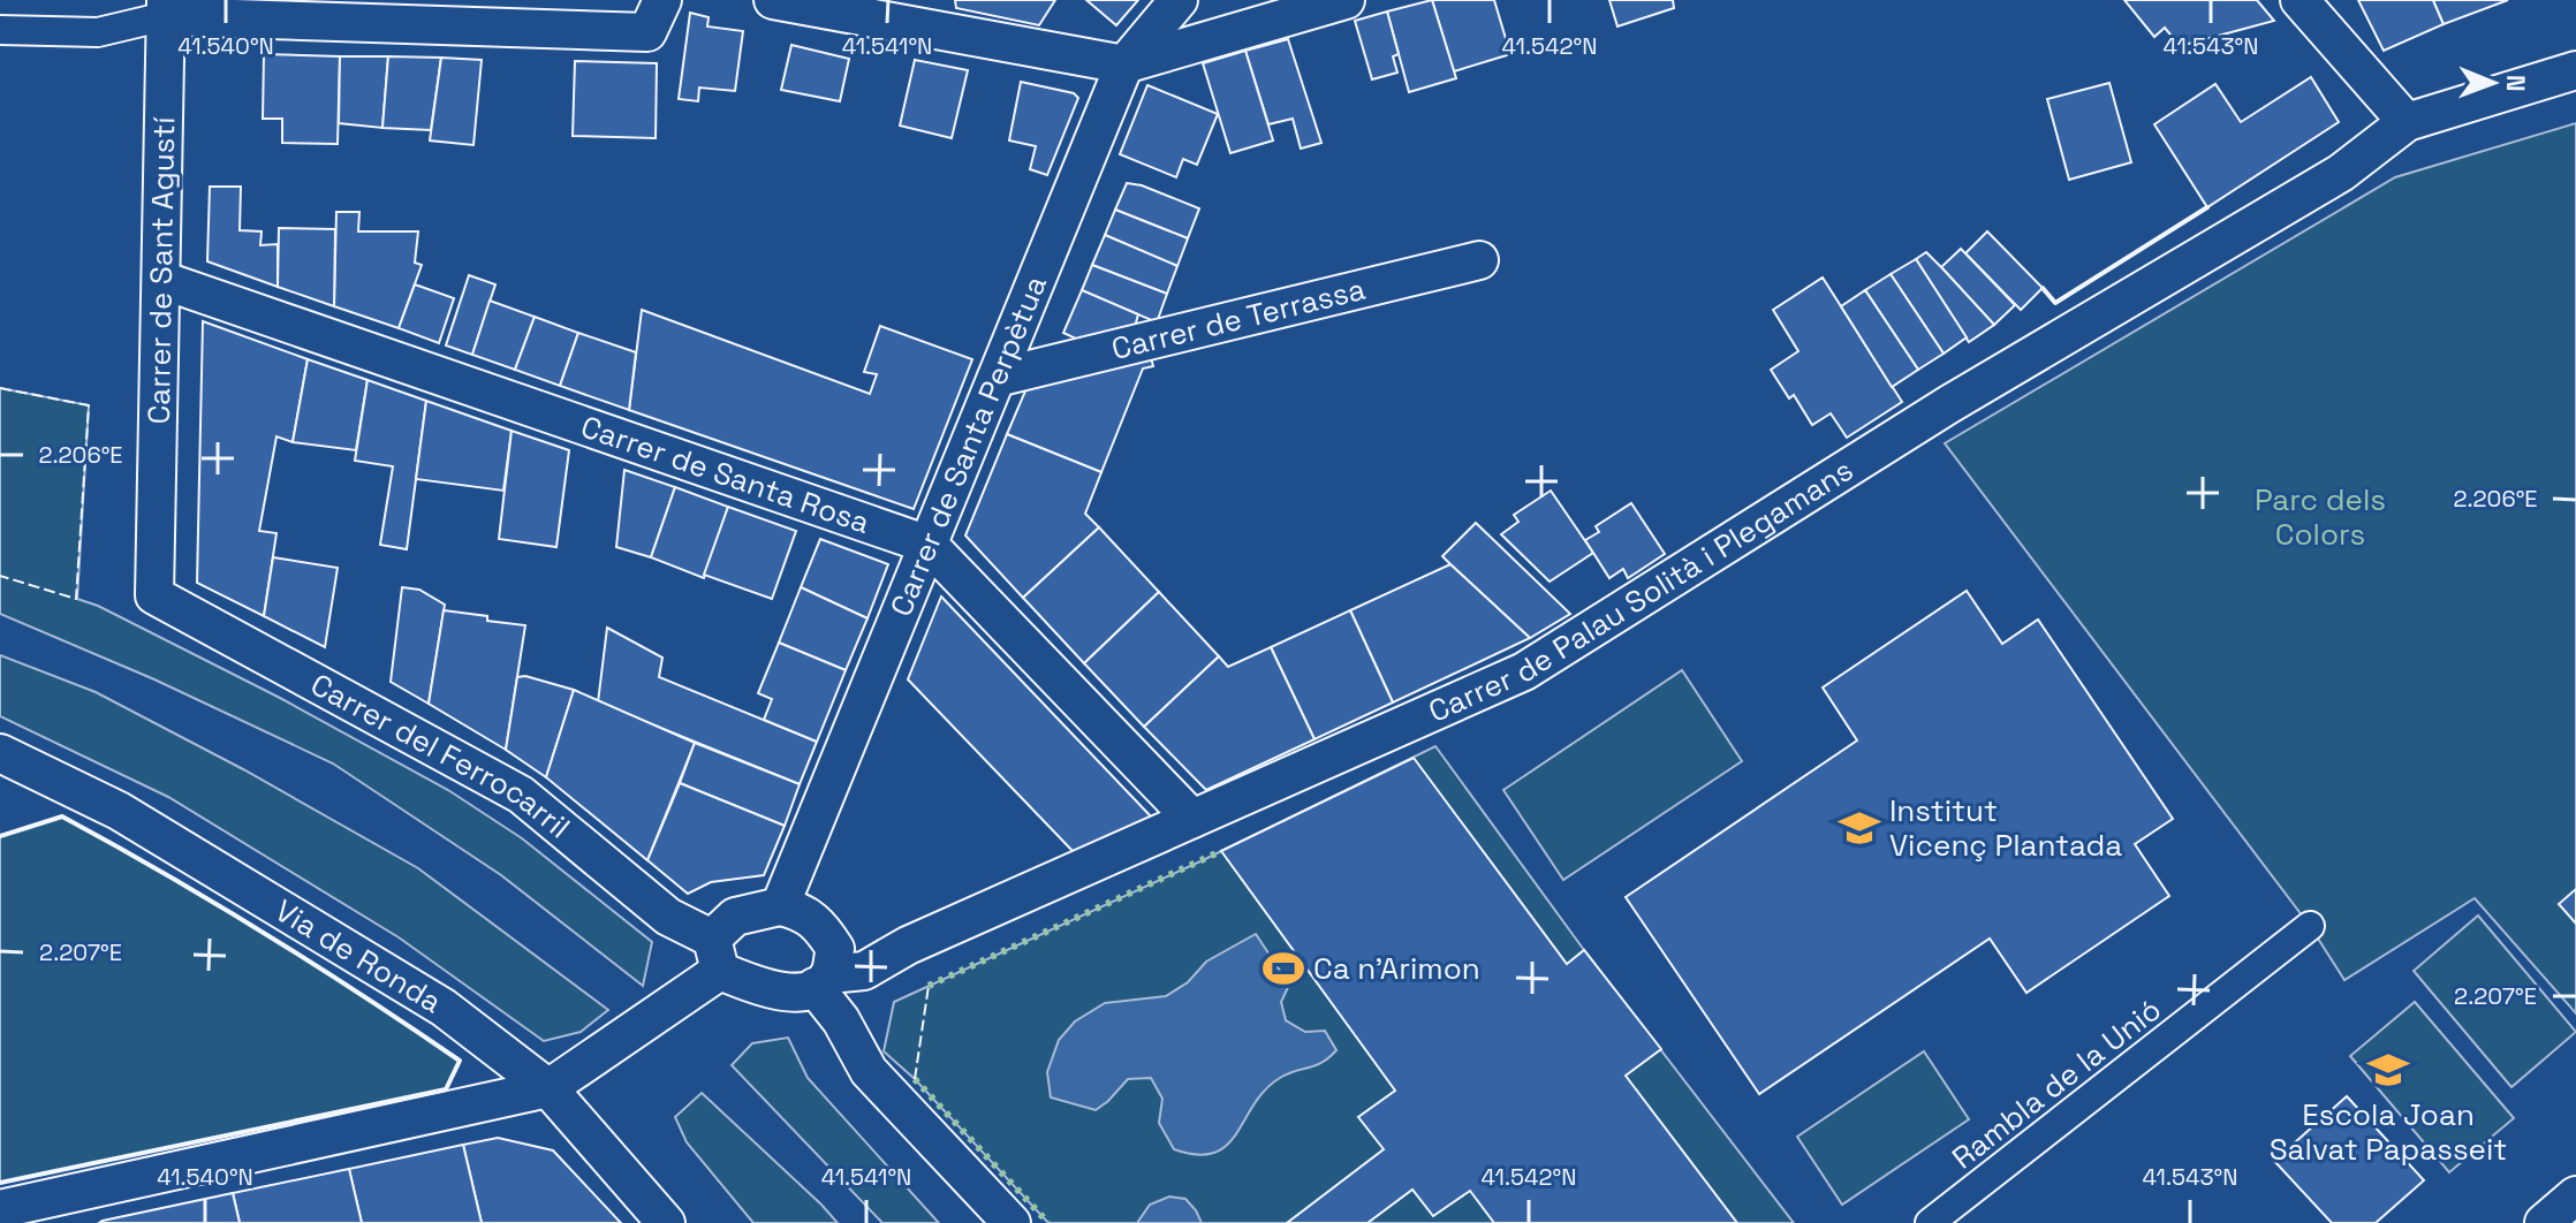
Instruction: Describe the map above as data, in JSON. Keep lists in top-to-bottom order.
{
  "streets": {
    "street": [
      "Carrer de Sant Agustí",
      "Carrer de Terrassa",
      "Carrer de Santa Perpètua",
      "Carrer de Santa Rosa",
      "Carrer de Palau Solità i Plegamans",
      "Carrer del Ferrocarril",
      "Via de Ronda",
      "Rambla de la Unió"
    ]
  },
  "crossings": [
    ["Carrer de Sant Agustí", "Carrer de Santa Rosa"],
    ["Carrer de Sant Agustí", "Carrer del Ferrocarril"],
    ["Carrer de Terrassa", "Carrer de Santa Perpètua"],
    ["Carrer de Santa Perpètua", "Carrer de Santa Rosa"],
    ["Carrer de Santa Perpètua", "Carrer de Palau Solità i Plegamans"],
    ["Carrer de Santa Perpètua", "Carrer del Ferrocarril"],
    ["Carrer de Santa Rosa", "Carrer de Palau Solità i Plegamans"],
    ["Carrer de Palau Solità i Plegamans", "Carrer del Ferrocarril"]
  ],
  "parks": ["Parc dels Colors"],
  "places": {
    "school or university": ["Institut Vicenç Plantada", "Escola Joan Salvat Papasseit"],
    "sports": ["Ca n'Arimon"]
  },
  "north": "right",
  "coordinates": [
    "41.540°N",
    "41.541°N",
    "41.542°N",
    "41.543°N",
    "2.206°E",
    "2.207°E"
  ]
}
